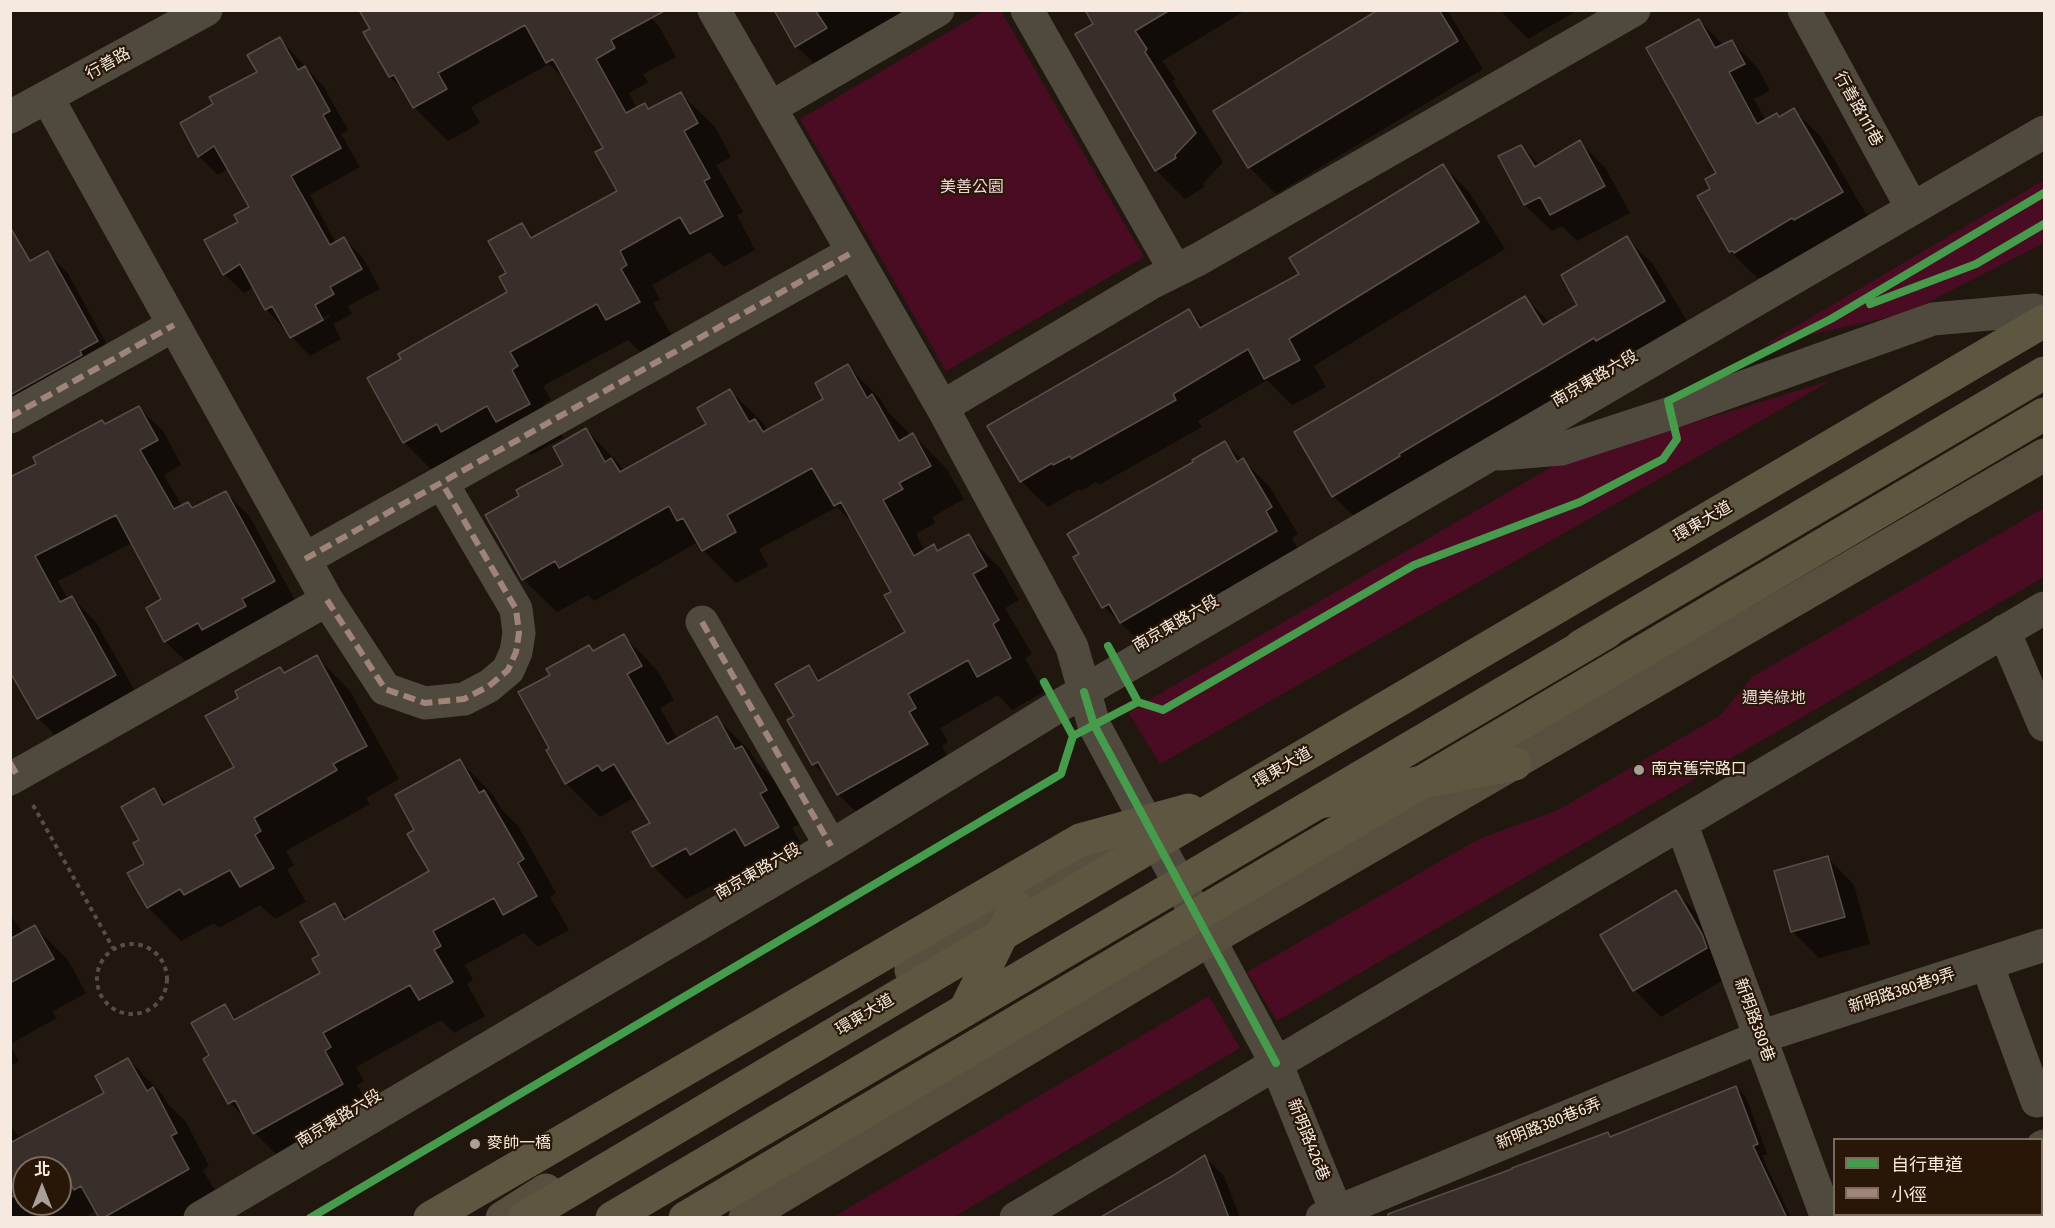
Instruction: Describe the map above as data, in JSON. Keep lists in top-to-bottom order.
{
  "streets": {
    "highway": ["環東大道"],
    "street": [
      "行善路",
      "行善路111巷",
      "南京東路六段",
      "新明路380巷9弄",
      "新明路380巷",
      "新明路380巷6弄",
      "新明路426巷"
    ]
  },
  "crossings": [
    ["行善路111巷", "南京東路六段"],
    ["南京東路六段", "新明路426巷"],
    ["新明路380巷9弄", "新明路380巷"],
    ["新明路380巷9弄", "新明路380巷6弄"],
    ["新明路380巷", "新明路380巷6弄"],
    ["新明路380巷6弄", "新明路426巷"]
  ],
  "parks": ["美善公園", "週美綠地"],
  "places": ["南京舊宗路口", "麥帥一橋"],
  "legend": ["自行車道", "小徑"],
  "north": "top"
}
